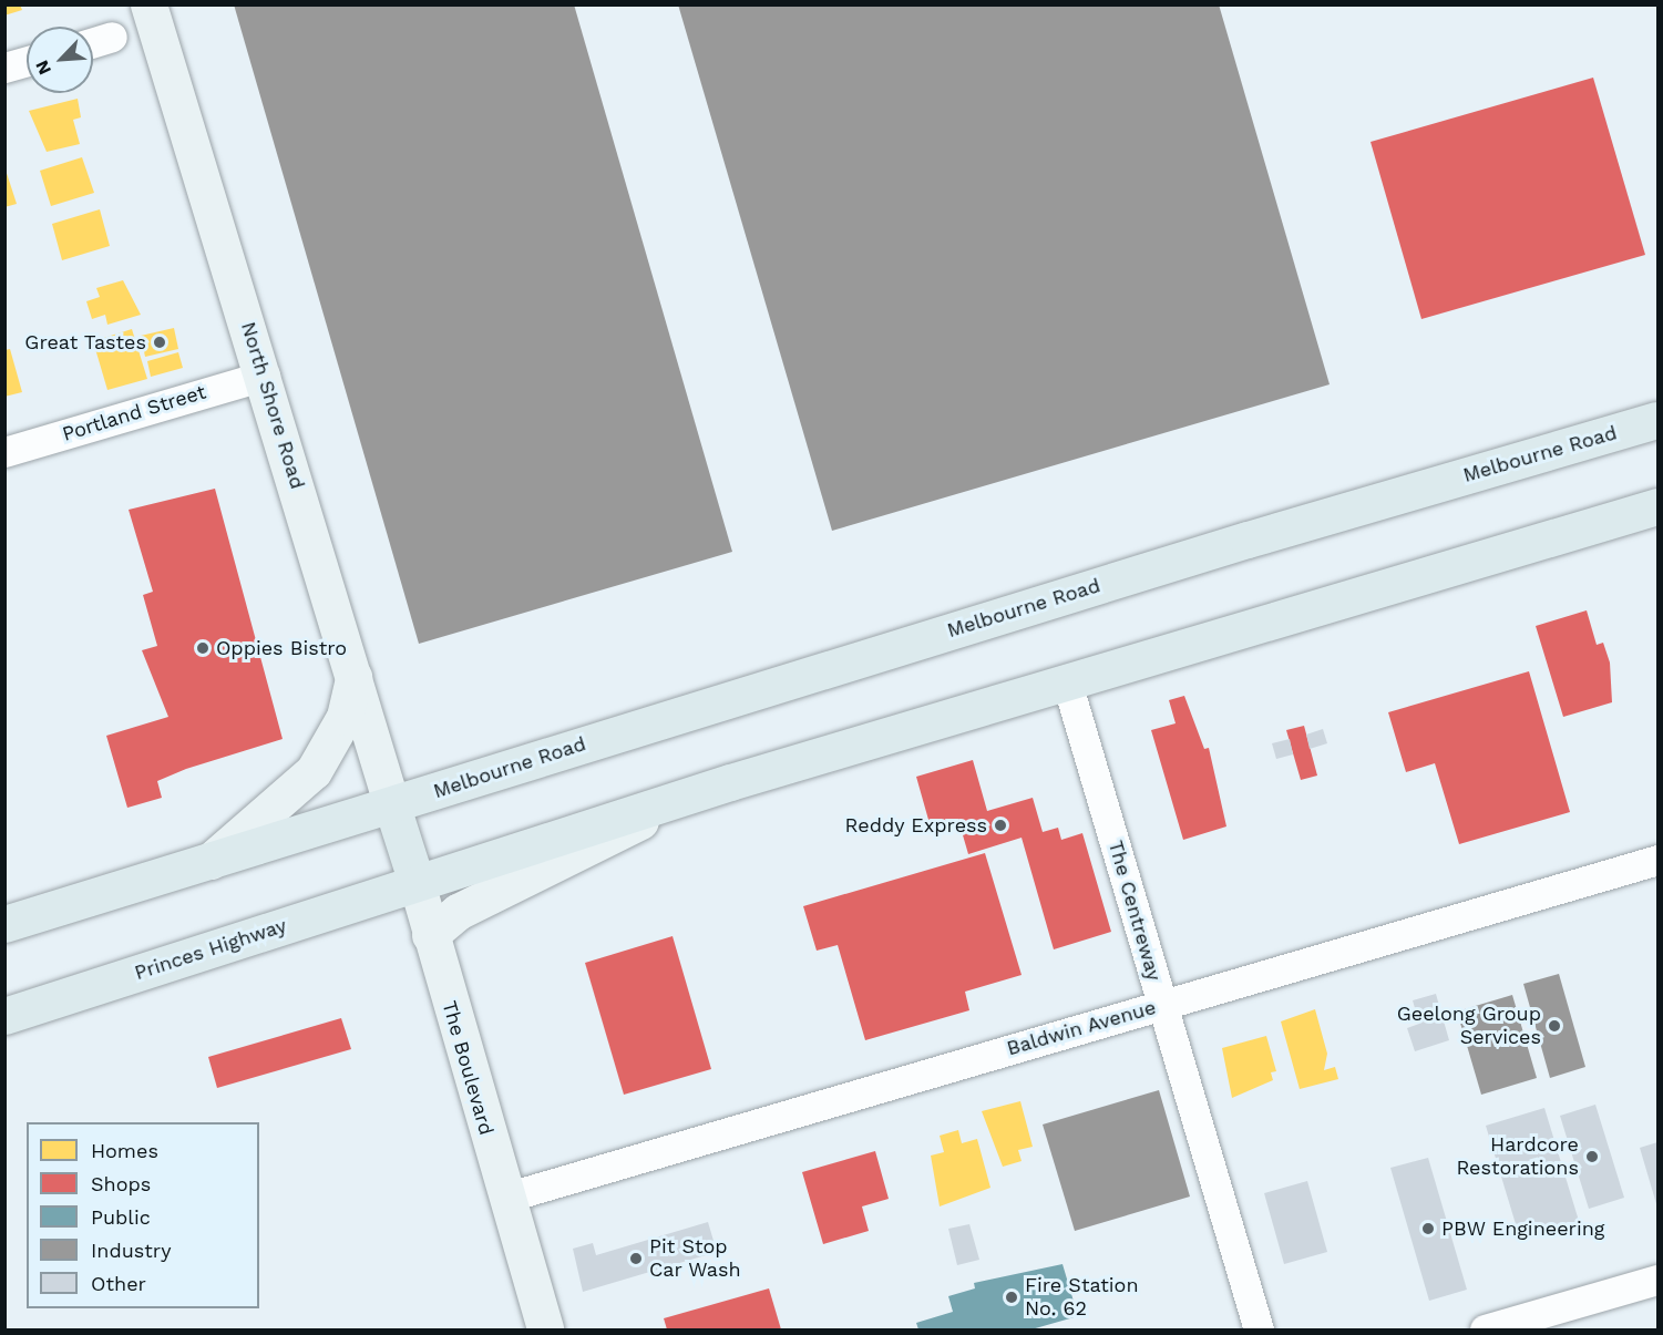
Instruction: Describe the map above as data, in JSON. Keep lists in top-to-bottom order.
{
  "streets": {
    "highway": ["Melbourne Road", "Princes Highway", "The Boulevard"],
    "main road": ["North Shore Road"],
    "street": ["Portland Street", "The Centreway", "Baldwin Avenue"]
  },
  "crossings": [
    ["North Shore Road", "Portland Street"],
    ["North Shore Road", "Melbourne Road"],
    ["North Shore Road", "The Boulevard"],
    ["Melbourne Road", "The Boulevard"],
    ["The Centreway", "Baldwin Avenue"],
    ["Princes Highway", "The Boulevard"],
    ["Baldwin Avenue", "The Boulevard"]
  ],
  "places": [
    "Great Tastes",
    "Oppies Bistro",
    "Reddy Express",
    "Geelong Group Services",
    "Hardcore Restorations",
    "PBW Engineering",
    "Pit Stop Car Wash",
    "Fire Station No. 62"
  ],
  "legend": [
    "Homes",
    "Shops",
    "Public",
    "Industry",
    "Other"
  ],
  "north": "bottom left"
}
